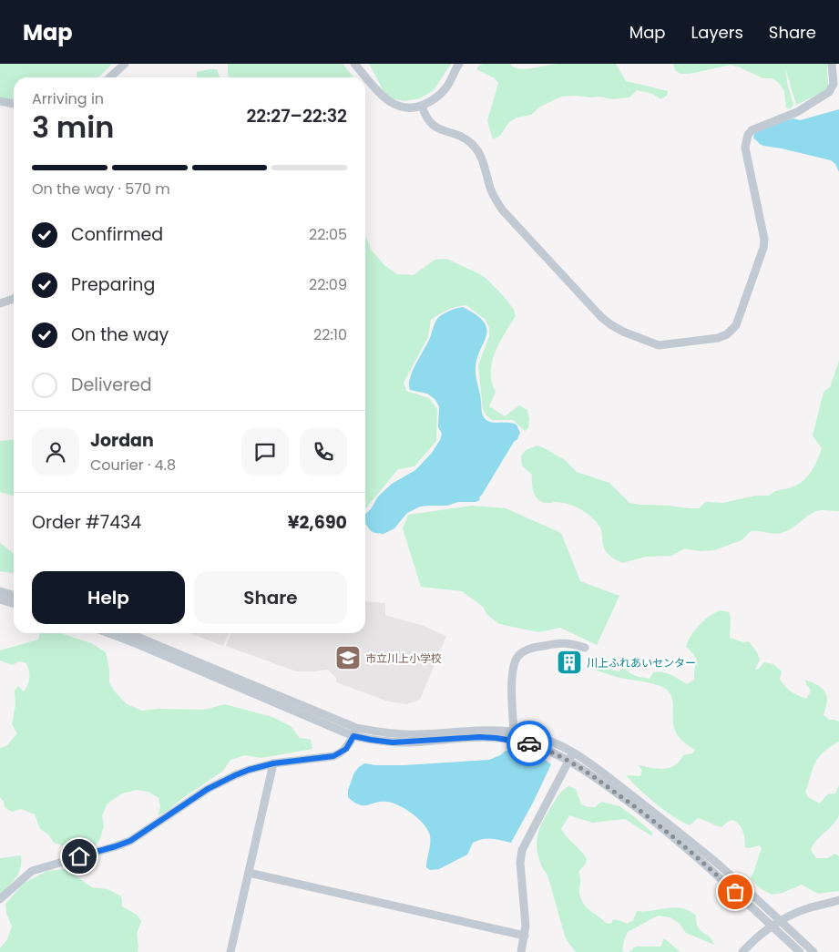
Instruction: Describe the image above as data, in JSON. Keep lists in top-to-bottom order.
{
  "places": {
    "school or university": ["市立川上小学校"],
    "building": ["川上ふれあいセンター"]
  },
  "page": {
    "header": "Map",
    "nav": ["Map", "Layers", "Share"],
    "heading": ["3 min", "Arriving in", "22:27–22:32"],
    "panel": [
      "Jordan",
      "Courier · 4.8",
      "Order #7434",
      "¥2,690"
    ],
    "bar": "On the way · 570 m",
    "list": [
      ["Confirmed", "22:05"],
      ["Preparing", "22:09"],
      ["On the way", "22:10"],
      "Delivered"
    ],
    "buttons": ["Help", "Share"]
  }
}
